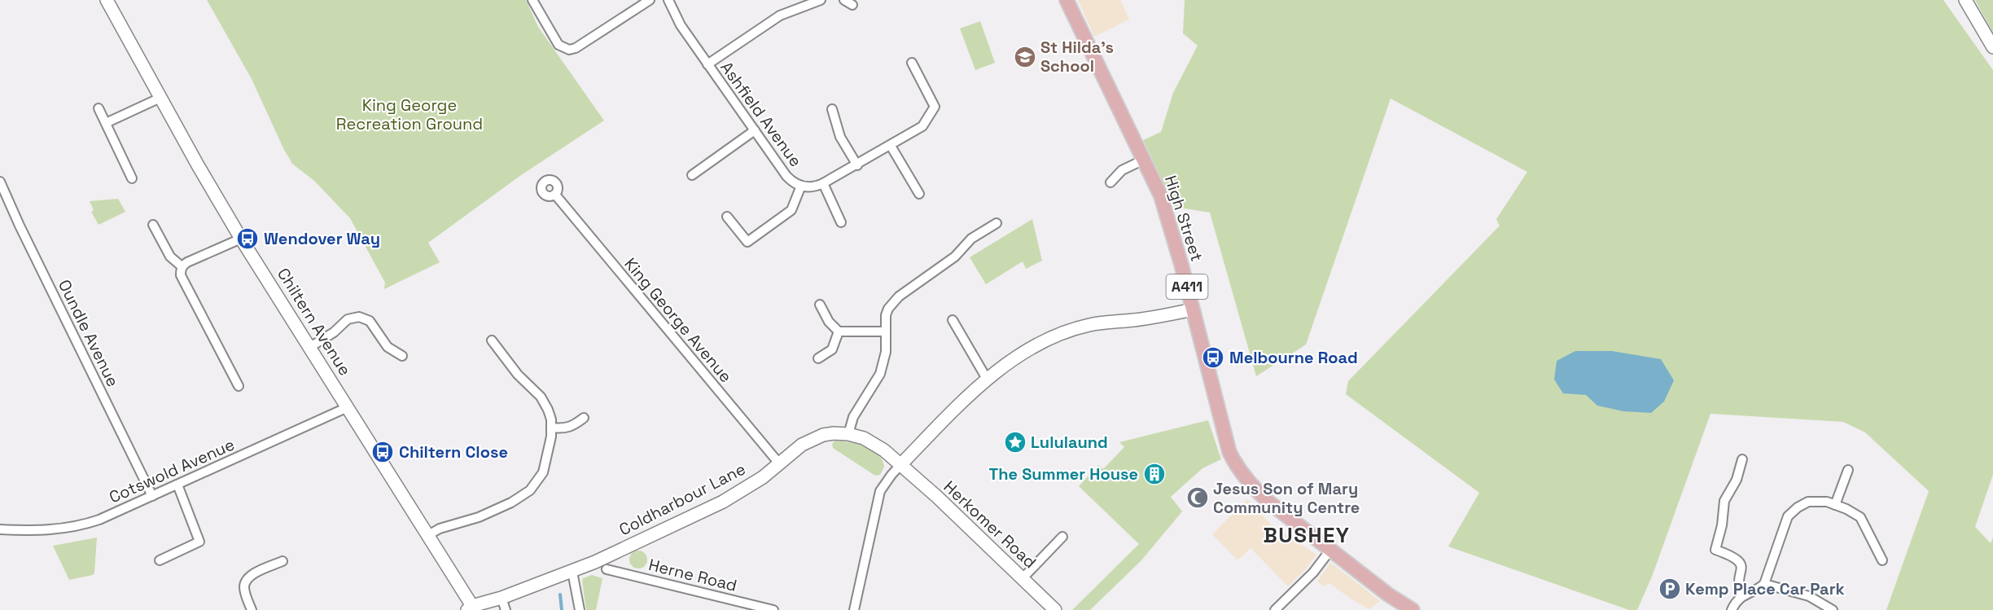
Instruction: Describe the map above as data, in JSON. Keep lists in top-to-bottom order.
{
  "streets": {
    "main road": ["High Street", "A411"],
    "street": [
      "Ashfield Avenue",
      "King George Avenue",
      "Chiltern Avenue",
      "Oundle Avenue",
      "Cotswold Avenue",
      "Coldharbour Lane",
      "Herkomer Road",
      "Herne Road"
    ]
  },
  "crossings": [
    ["King George Avenue", "Coldharbour Lane"],
    ["Chiltern Avenue", "Cotswold Avenue"],
    ["Chiltern Avenue", "Coldharbour Lane"],
    ["Oundle Avenue", "Cotswold Avenue"],
    ["Coldharbour Lane", "Herkomer Road"]
  ],
  "districts": ["BUSHEY"],
  "parks": ["King George Recreation Ground"],
  "places": {
    "school or university": ["St Hilda's School"],
    "bus stop": ["Wendover Way", "Melbourne Road", "Chiltern Close"],
    "place": ["Lululaund"],
    "building": ["The Summer House"],
    "mosque": ["Jesus Son of Mary Community Centre"],
    "parking": ["Kemp Place Car Park"]
  }
}
